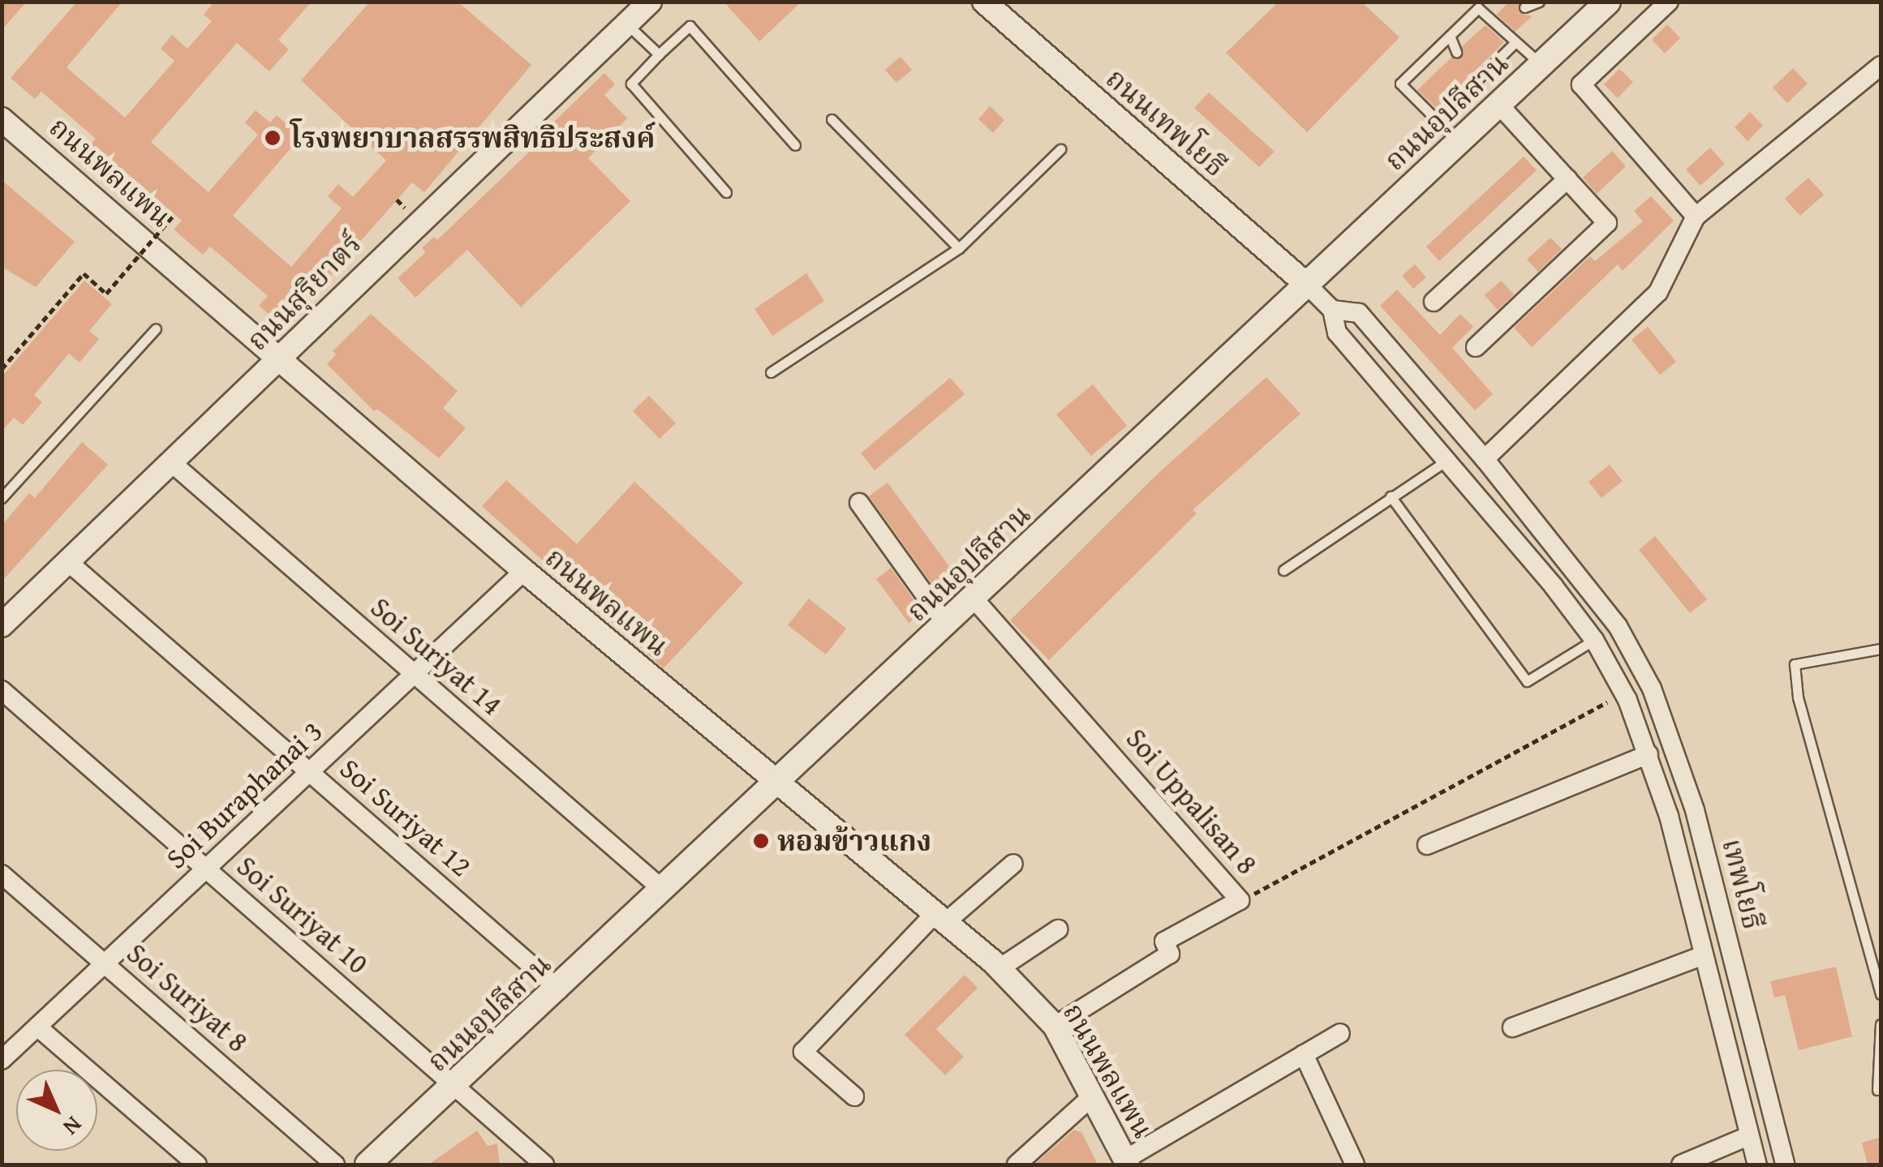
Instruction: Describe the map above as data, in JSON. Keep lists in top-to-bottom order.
{
  "streets": {
    "main road": ["ถนนอุปลีสาน"],
    "street": [
      "ถนนเทพโยธี",
      "ถนนพลแพน",
      "ถนนสุริยาตร์",
      "Soi Suriyat 14",
      "Soi Buraphanai 3",
      "Soi Uppalisan 8",
      "Soi Suriyat 12",
      "เทพโยธี",
      "Soi Suriyat 10",
      "Soi Suriyat 8"
    ]
  },
  "crossings": [
    ["ถนนอุปลีสาน", "ถนนเทพโยธี"],
    ["ถนนอุปลีสาน", "ถนนพลแพน"],
    ["ถนนอุปลีสาน", "Soi Suriyat 14"],
    ["ถนนอุปลีสาน", "Soi Uppalisan 8"],
    ["ถนนอุปลีสาน", "Soi Suriyat 12"],
    ["ถนนอุปลีสาน", "เทพโยธี"],
    ["ถนนอุปลีสาน", "Soi Suriyat 10"],
    ["ถนนเทพโยธี", "เทพโยธี"],
    ["ถนนพลแพน", "ถนนสุริยาตร์"],
    ["ถนนพลแพน", "Soi Buraphanai 3"],
    ["ถนนพลแพน", "Soi Uppalisan 8"],
    ["ถนนสุริยาตร์", "Soi Suriyat 14"],
    ["ถนนสุริยาตร์", "Soi Suriyat 12"],
    ["Soi Suriyat 14", "Soi Buraphanai 3"],
    ["Soi Buraphanai 3", "Soi Suriyat 12"],
    ["Soi Buraphanai 3", "Soi Suriyat 10"],
    ["Soi Buraphanai 3", "Soi Suriyat 8"]
  ],
  "places": ["โรงพยาบาลสรรพสิทธิประสงค์", "หอมข้าวแกง"],
  "north": "bottom right"
}
